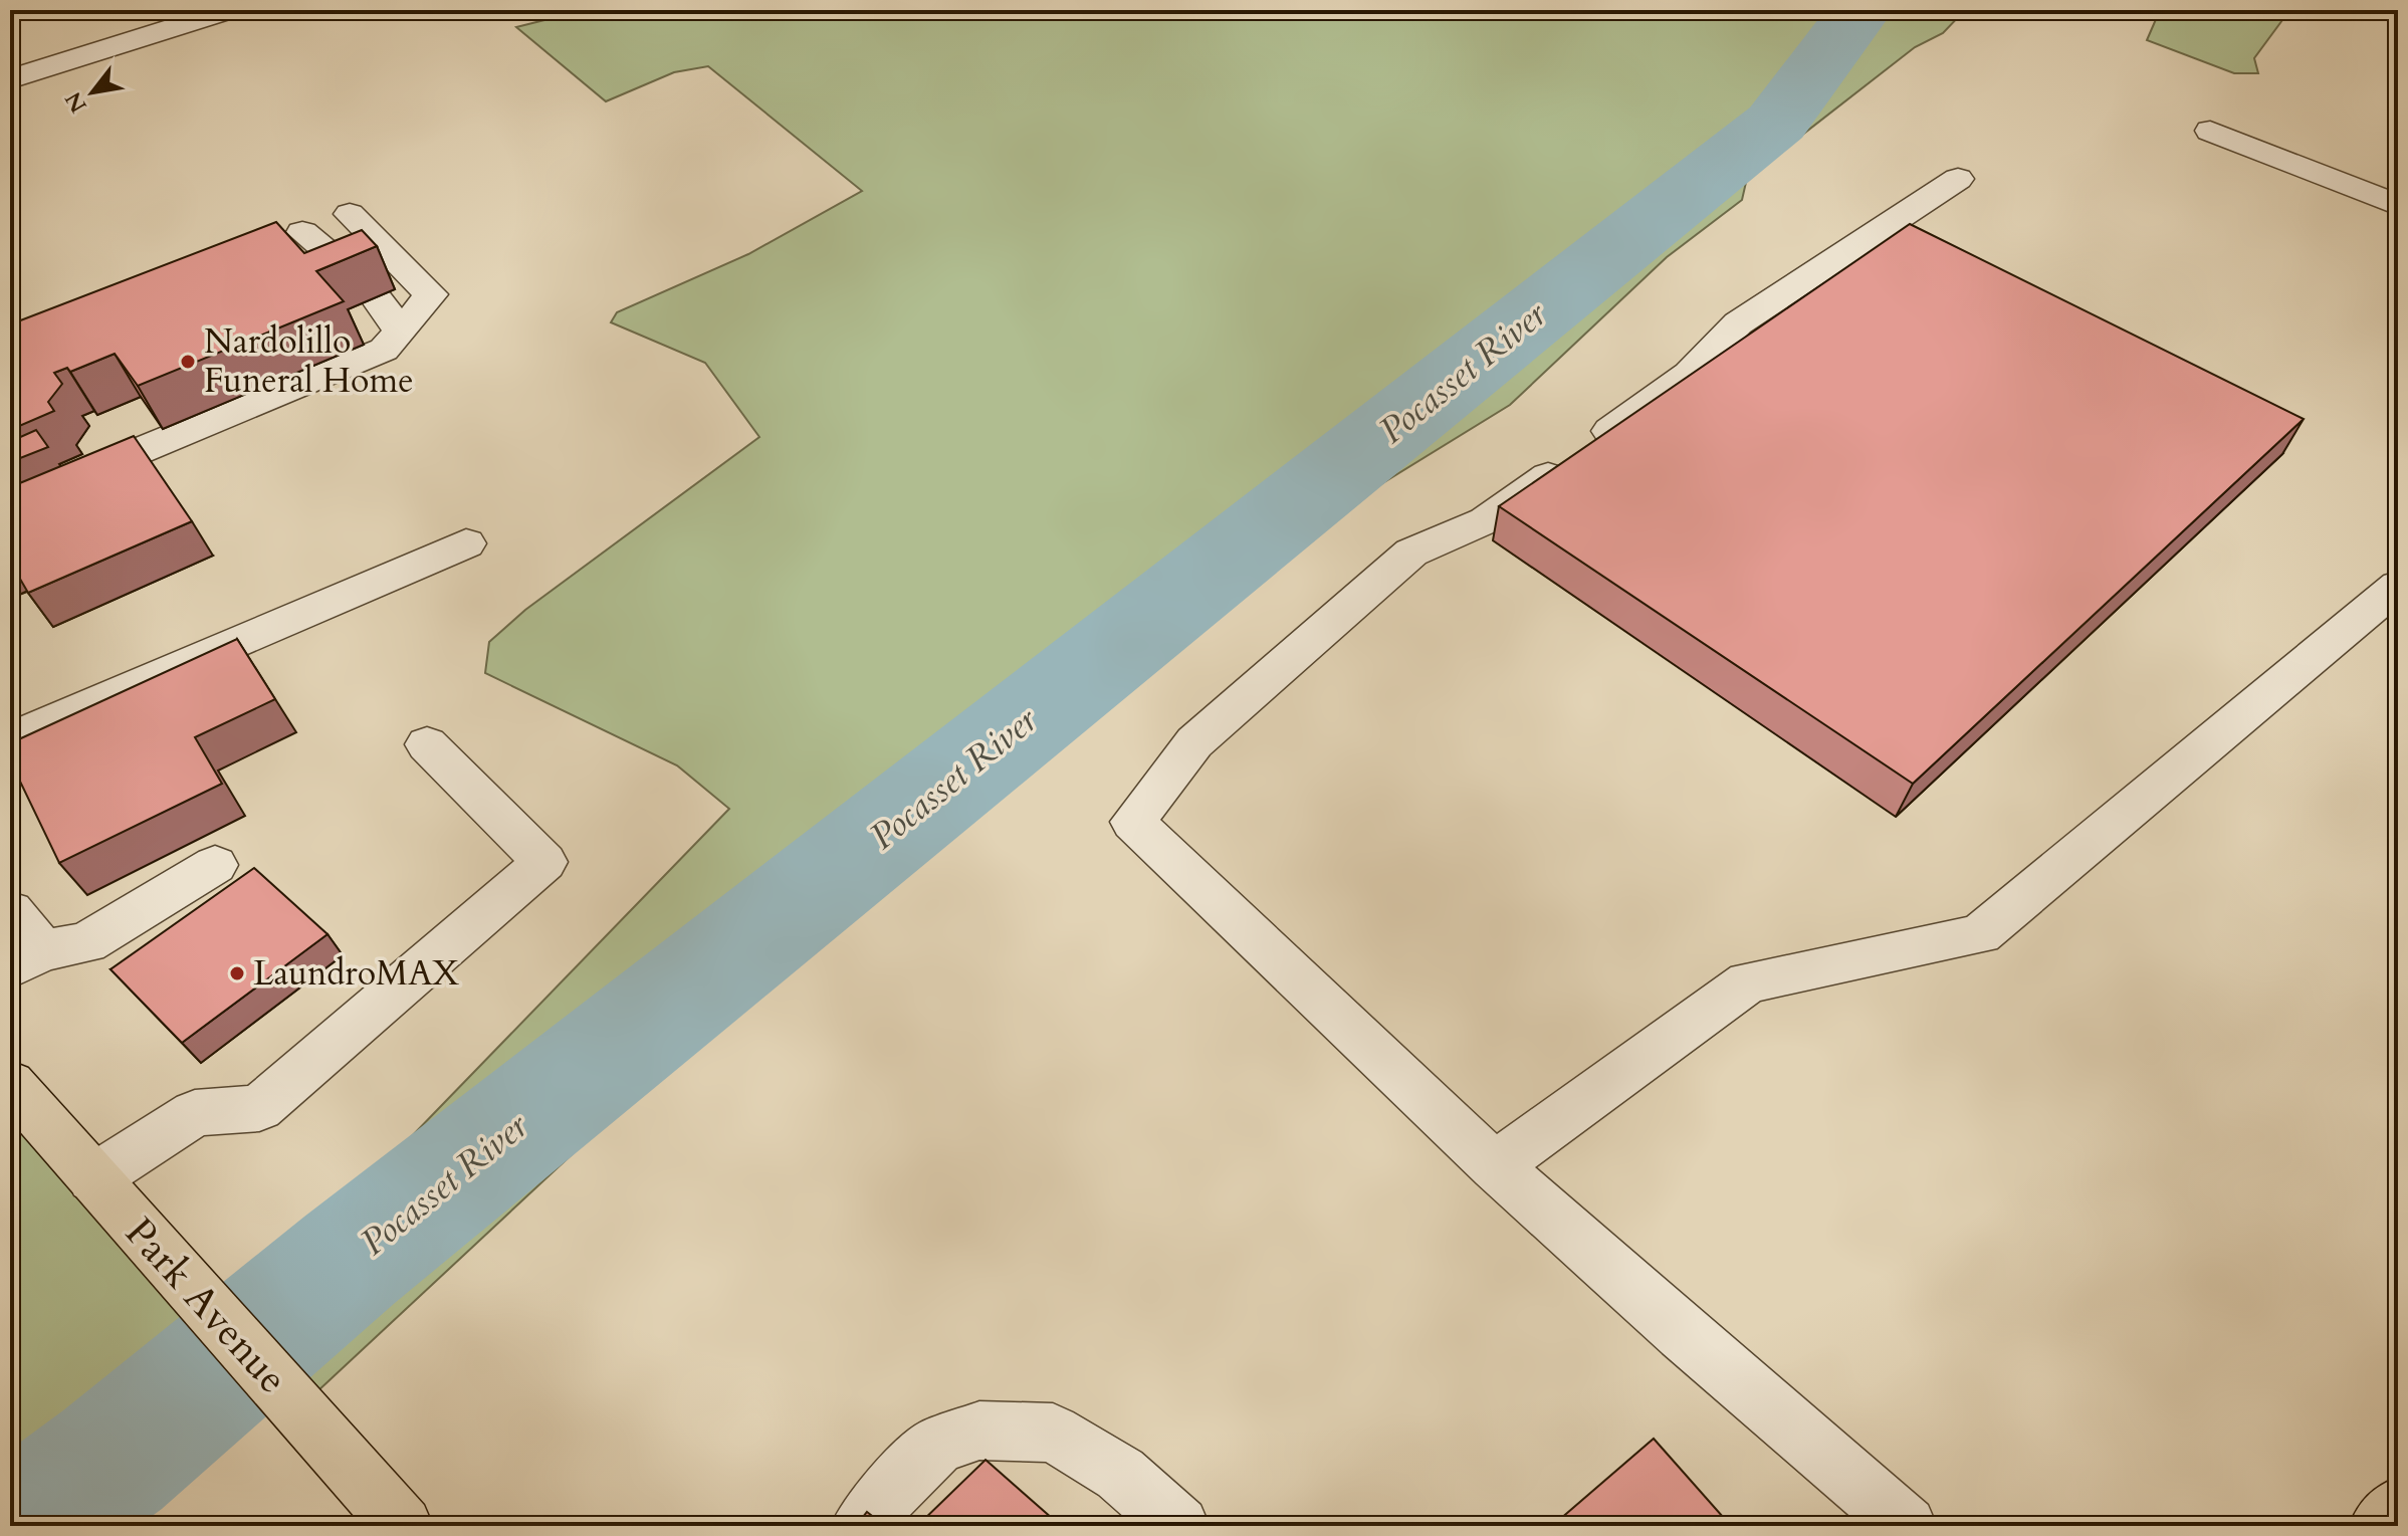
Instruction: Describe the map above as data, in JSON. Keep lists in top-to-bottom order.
{
  "streets": {
    "main road": ["Park Avenue"]
  },
  "water": ["Pocasset River"],
  "places": ["Nardolillo Funeral Home", "LaundroMAX"],
  "north": "bottom left"
}
